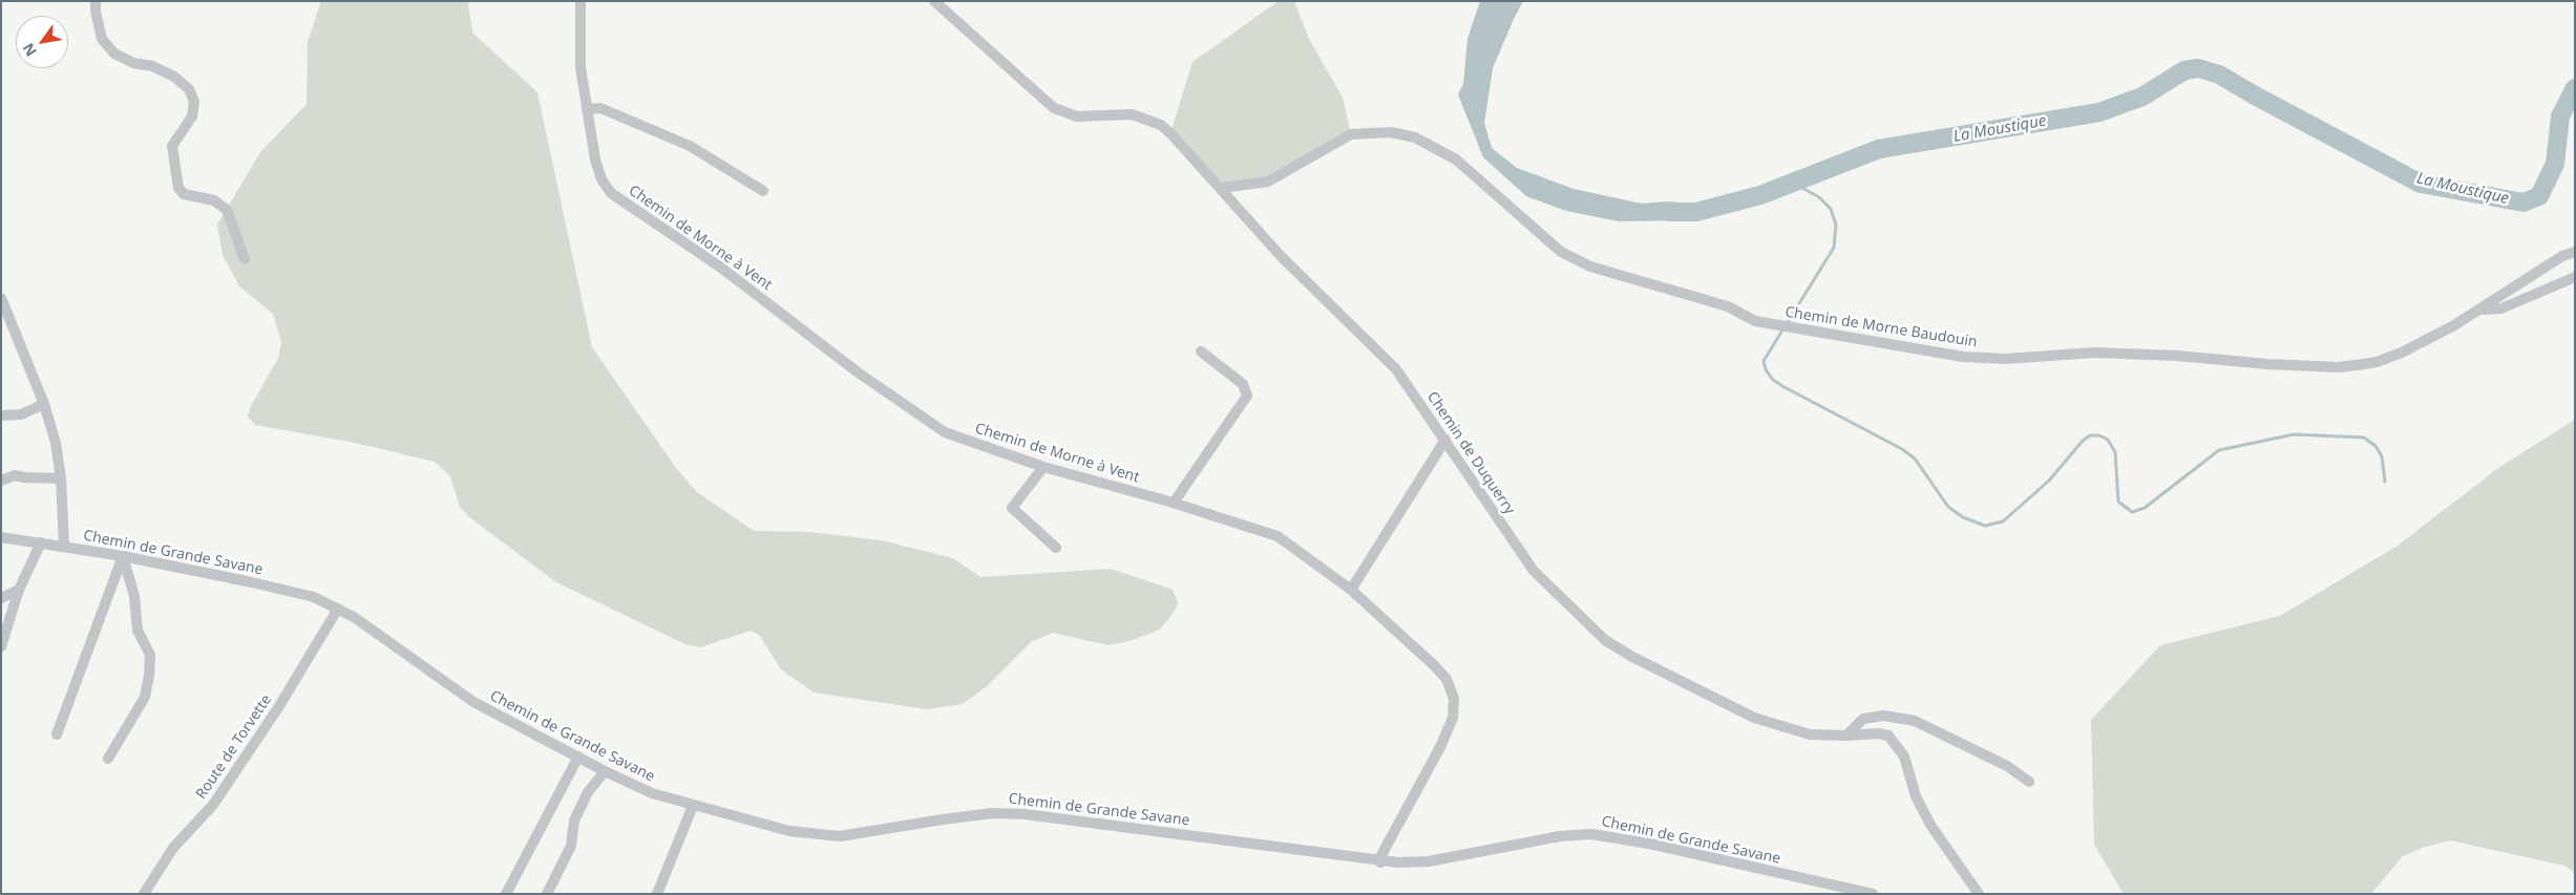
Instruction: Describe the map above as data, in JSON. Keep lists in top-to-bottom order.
{
  "streets": {
    "street": [
      "Chemin de Morne à Vent",
      "Chemin de Morne Baudouin",
      "Chemin de Duquerry",
      "Chemin de Grande Savane",
      "Route de Torvette"
    ]
  },
  "crossings": [
    ["Chemin de Morne à Vent", "Chemin de Grande Savane"],
    ["Chemin de Morne Baudouin", "Chemin de Duquerry"],
    ["Chemin de Grande Savane", "Route de Torvette"]
  ],
  "water": ["La Moustique"],
  "north": "bottom left"
}
